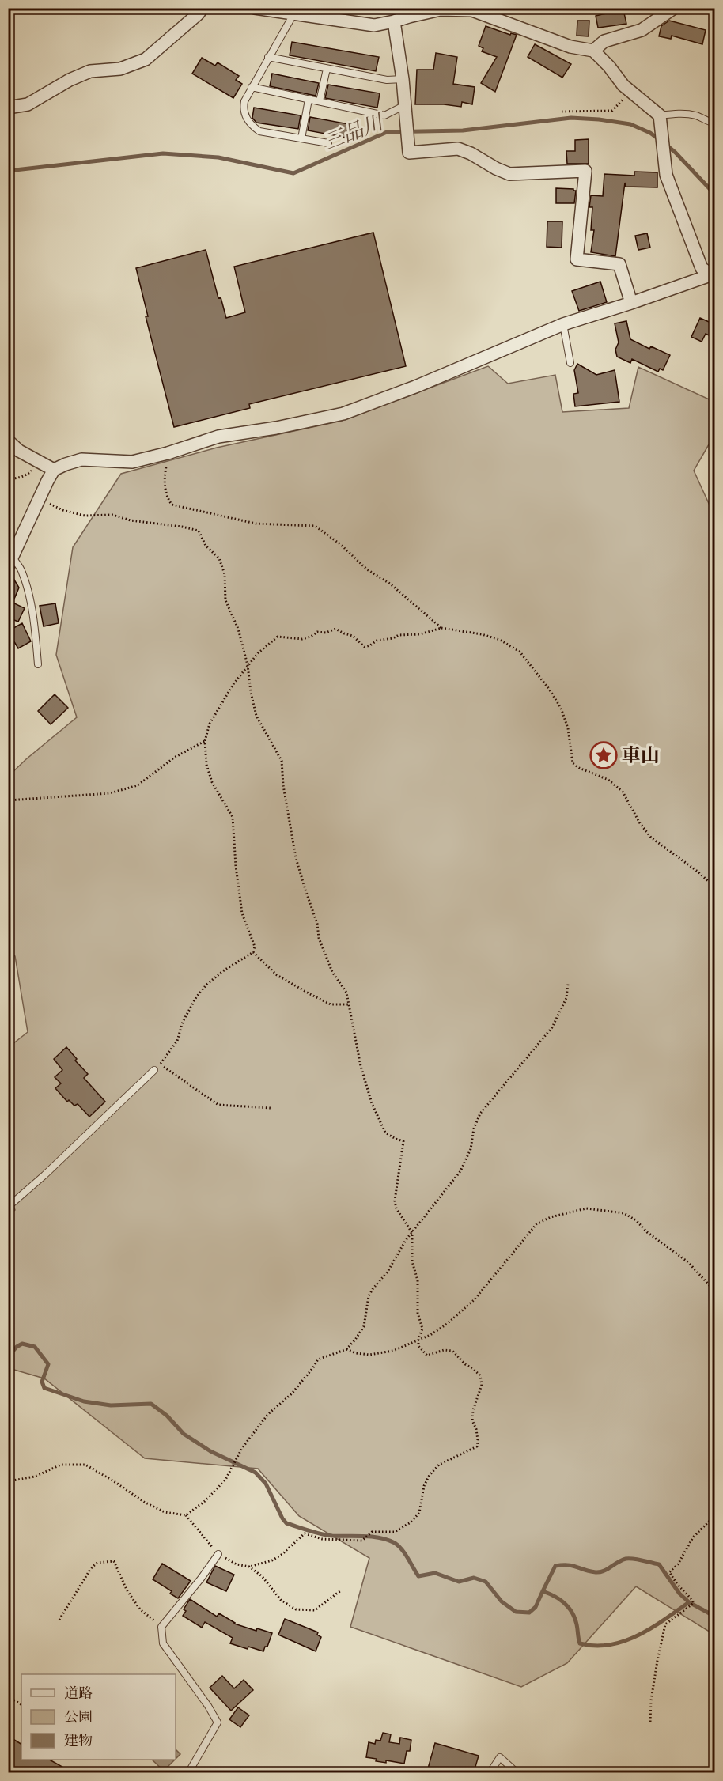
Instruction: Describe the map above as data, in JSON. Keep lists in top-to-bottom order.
{
  "water": ["三品川"],
  "places": {
    "place": ["車山"]
  },
  "legend": ["道路", "公園", "建物"]
}
